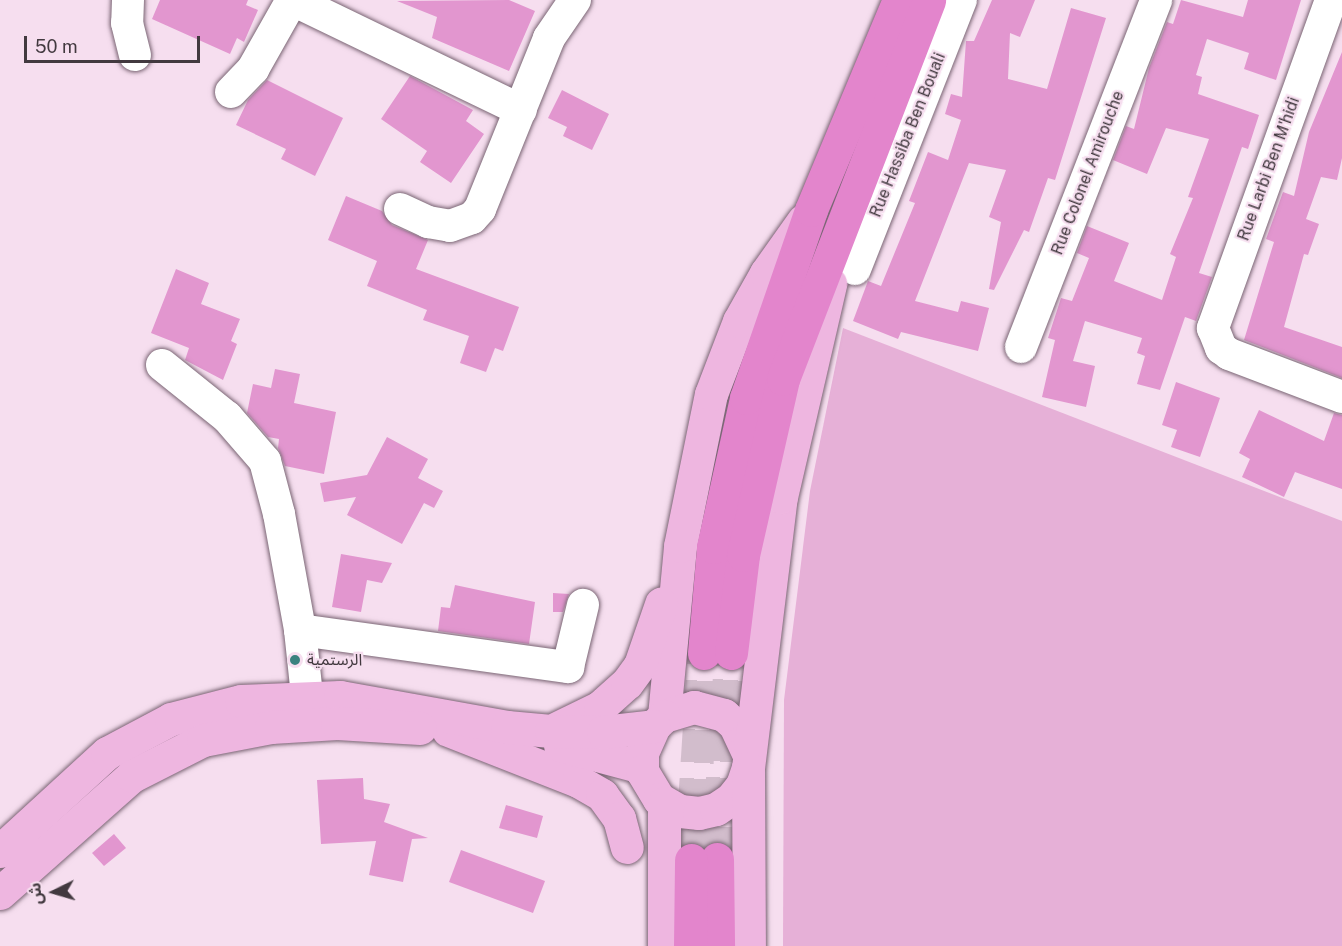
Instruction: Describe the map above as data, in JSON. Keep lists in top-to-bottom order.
{
  "streets": {
    "street": ["Rue Hassiba Ben Bouali", "Rue Larbi Ben M'hidi", "Rue Colonel Amirouche"]
  },
  "places": ["الرستمية"],
  "scale_bar": "50 m",
  "north": "left"
}
